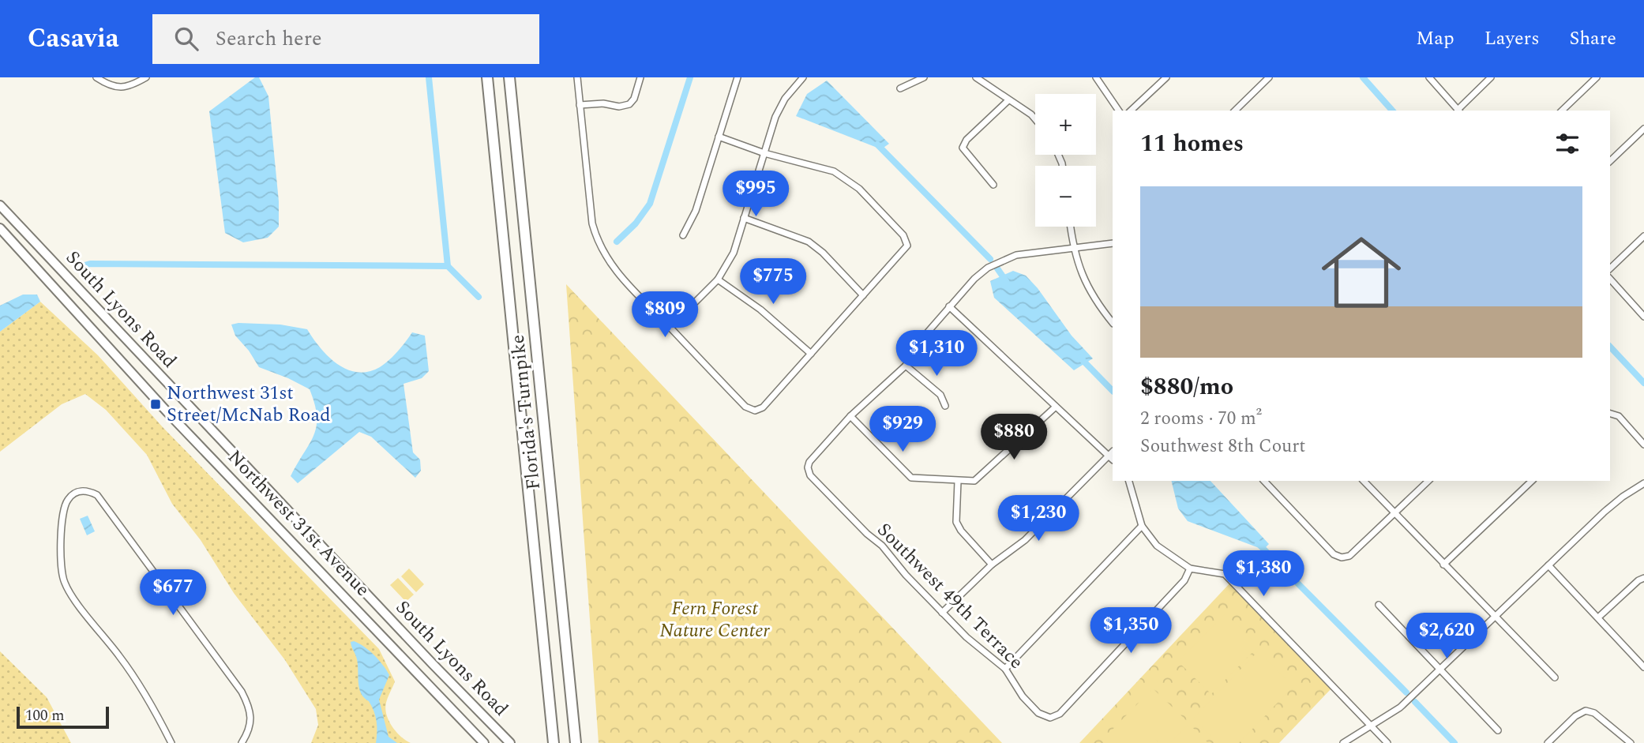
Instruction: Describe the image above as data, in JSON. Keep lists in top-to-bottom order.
{
  "streets": {
    "highway": ["Florida's Turnpike"],
    "main road": ["South Lyons Road", "Northwest 31st Avenue"],
    "street": ["Southwest 49th Terrace"]
  },
  "parks": ["Fern Forest Nature Center"],
  "places": {
    "transit": ["Northwest 31st Street/McNab Road"]
  },
  "scale_bar": "100 m",
  "page": {
    "header": "Casavia",
    "search": "Search here",
    "nav": ["Map", "Layers", "Share"],
    "map_buttons": ["+", "−"],
    "heading": "11 homes",
    "price": [
      "$995",
      "$775",
      "$809",
      "$1,310",
      "$929",
      "$880",
      "$1,230",
      "$1,380",
      "$677",
      "$1,350",
      "$2,620"
    ],
    "list": [
      {
        "name": "$880/mo",
        "note": "2 rooms · 70 m² · Southwest 8th Court"
      }
    ],
    "scale": "100 m"
  }
}
